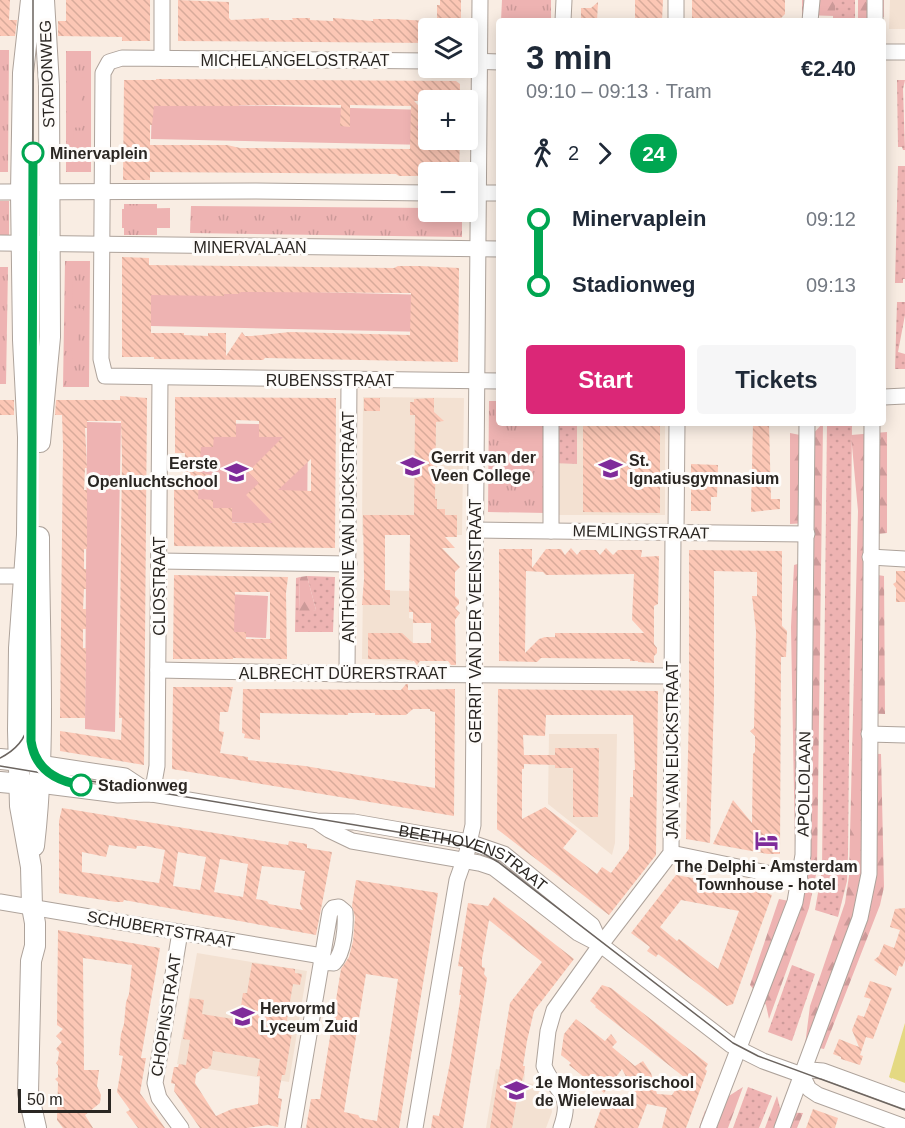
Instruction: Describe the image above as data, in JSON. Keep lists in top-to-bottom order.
{
  "streets": {
    "main road": ["STADIONWEG", "BEETHOVENSTRAAT"],
    "street": [
      "MICHELANGELOSTRAAT",
      "MINERVALAAN",
      "RUBENSSTRAAT",
      "ANTHONIE VAN DIJCKSTRAAT",
      "MEMLINGSTRAAT",
      "CLIOSTRAAT",
      "GERRIT VAN DER VEENSTRAAT",
      "ALBRECHT DÜRERSTRAAT",
      "JAN VAN EIJCKSTRAAT",
      "APOLLOLAAN",
      "SCHUBERTSTRAAT",
      "CHOPINSTRAAT"
    ]
  },
  "crossings": [
    ["STADIONWEG", "MINERVALAAN"],
    ["STADIONWEG", "BEETHOVENSTRAAT"],
    ["STADIONWEG", "SCHUBERTSTRAAT"],
    ["MINERVALAAN", "GERRIT VAN DER VEENSTRAAT"],
    ["RUBENSSTRAAT", "ANTHONIE VAN DIJCKSTRAAT"],
    ["RUBENSSTRAAT", "CLIOSTRAAT"],
    ["RUBENSSTRAAT", "GERRIT VAN DER VEENSTRAAT"],
    ["ANTHONIE VAN DIJCKSTRAAT", "ALBRECHT DÜRERSTRAAT"],
    ["MEMLINGSTRAAT", "GERRIT VAN DER VEENSTRAAT"],
    ["MEMLINGSTRAAT", "JAN VAN EIJCKSTRAAT"],
    ["MEMLINGSTRAAT", "APOLLOLAAN"],
    ["CLIOSTRAAT", "ALBRECHT DÜRERSTRAAT"],
    ["CLIOSTRAAT", "BEETHOVENSTRAAT"],
    ["GERRIT VAN DER VEENSTRAAT", "ALBRECHT DÜRERSTRAAT"],
    ["GERRIT VAN DER VEENSTRAAT", "BEETHOVENSTRAAT"],
    ["ALBRECHT DÜRERSTRAAT", "JAN VAN EIJCKSTRAAT"],
    ["JAN VAN EIJCKSTRAAT", "BEETHOVENSTRAAT"],
    ["APOLLOLAAN", "BEETHOVENSTRAAT"],
    ["SCHUBERTSTRAAT", "CHOPINSTRAAT"]
  ],
  "places": {
    "other": ["Minervaplein", "Stadionweg"],
    "school or university": [
      "Gerrit van der Veen College",
      "St. Ignatiusgymnasium",
      "Eerste Openluchtschool",
      "Hervormd Lyceum Zuid",
      "1e Montessorischool de Wielewaal"
    ],
    "hotel": ["The Delphi - Amsterdam Townhouse - hotel"]
  },
  "lines": ["tram line 24"],
  "scale_bar": "50 m",
  "page": {
    "map_buttons": ["+", "−"],
    "heading": ["3 min", "09:10 – 09:13 · Tram", "€2.40"],
    "legs": ["2", "24"],
    "list": [
      {
        "name": "Minervaplein",
        "value": "09:12"
      },
      {
        "name": "Stadionweg",
        "value": "09:13"
      }
    ],
    "buttons": ["Start", "Tickets"],
    "scale": "50 m"
  }
}
